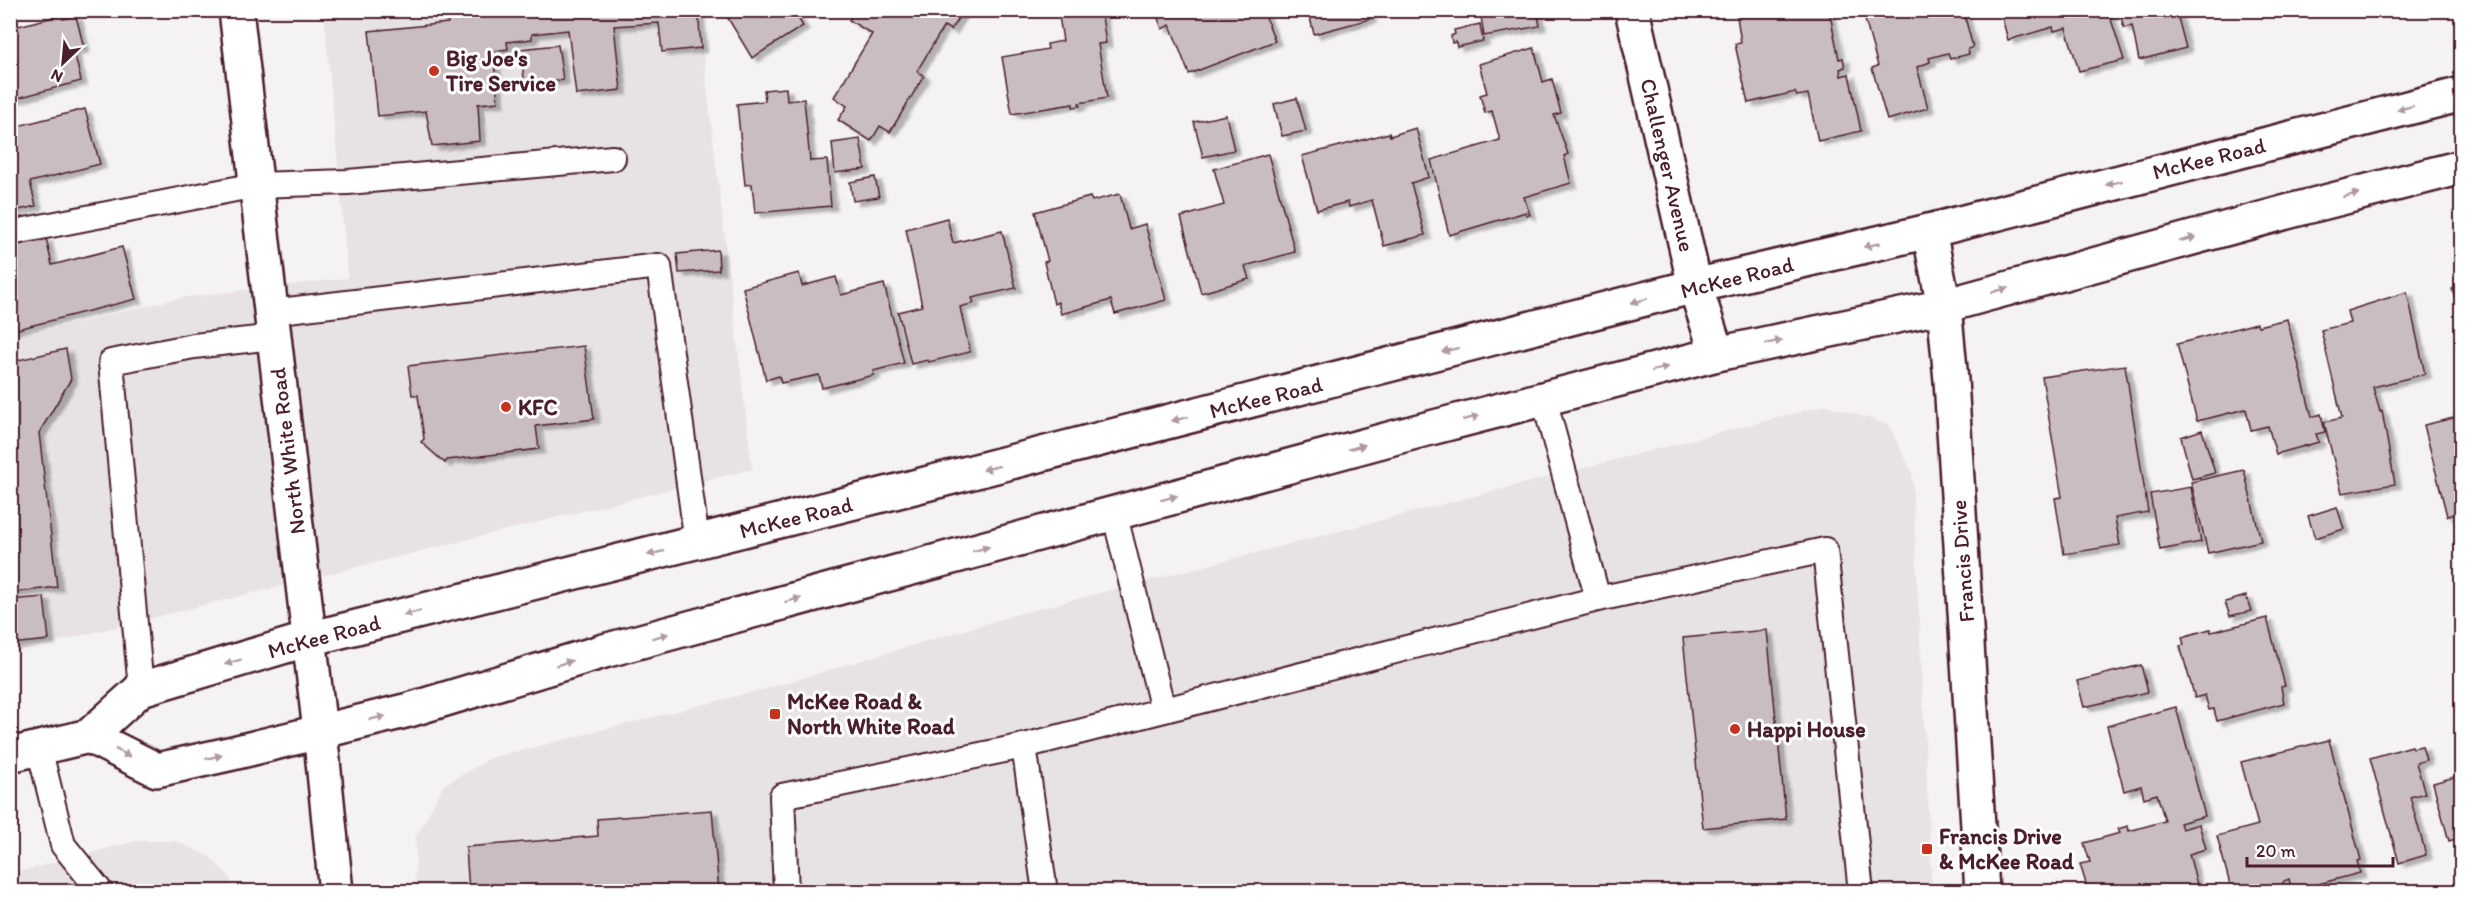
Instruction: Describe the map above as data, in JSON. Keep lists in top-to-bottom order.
{
  "streets": {
    "main road": [
      "McKee Road",
      "Challenger Avenue",
      "North White Road",
      "Francis Drive"
    ]
  },
  "crossings": [
    ["McKee Road", "Challenger Avenue"],
    ["McKee Road", "North White Road"],
    ["McKee Road", "Francis Drive"]
  ],
  "places": {
    "other": ["Big Joe's Tire Service", "KFC", "Happi House"],
    "transit": ["McKee Road & North White Road", "Francis Drive & McKee Road"]
  },
  "scale_bar": "20 m",
  "north": "bottom left"
}
